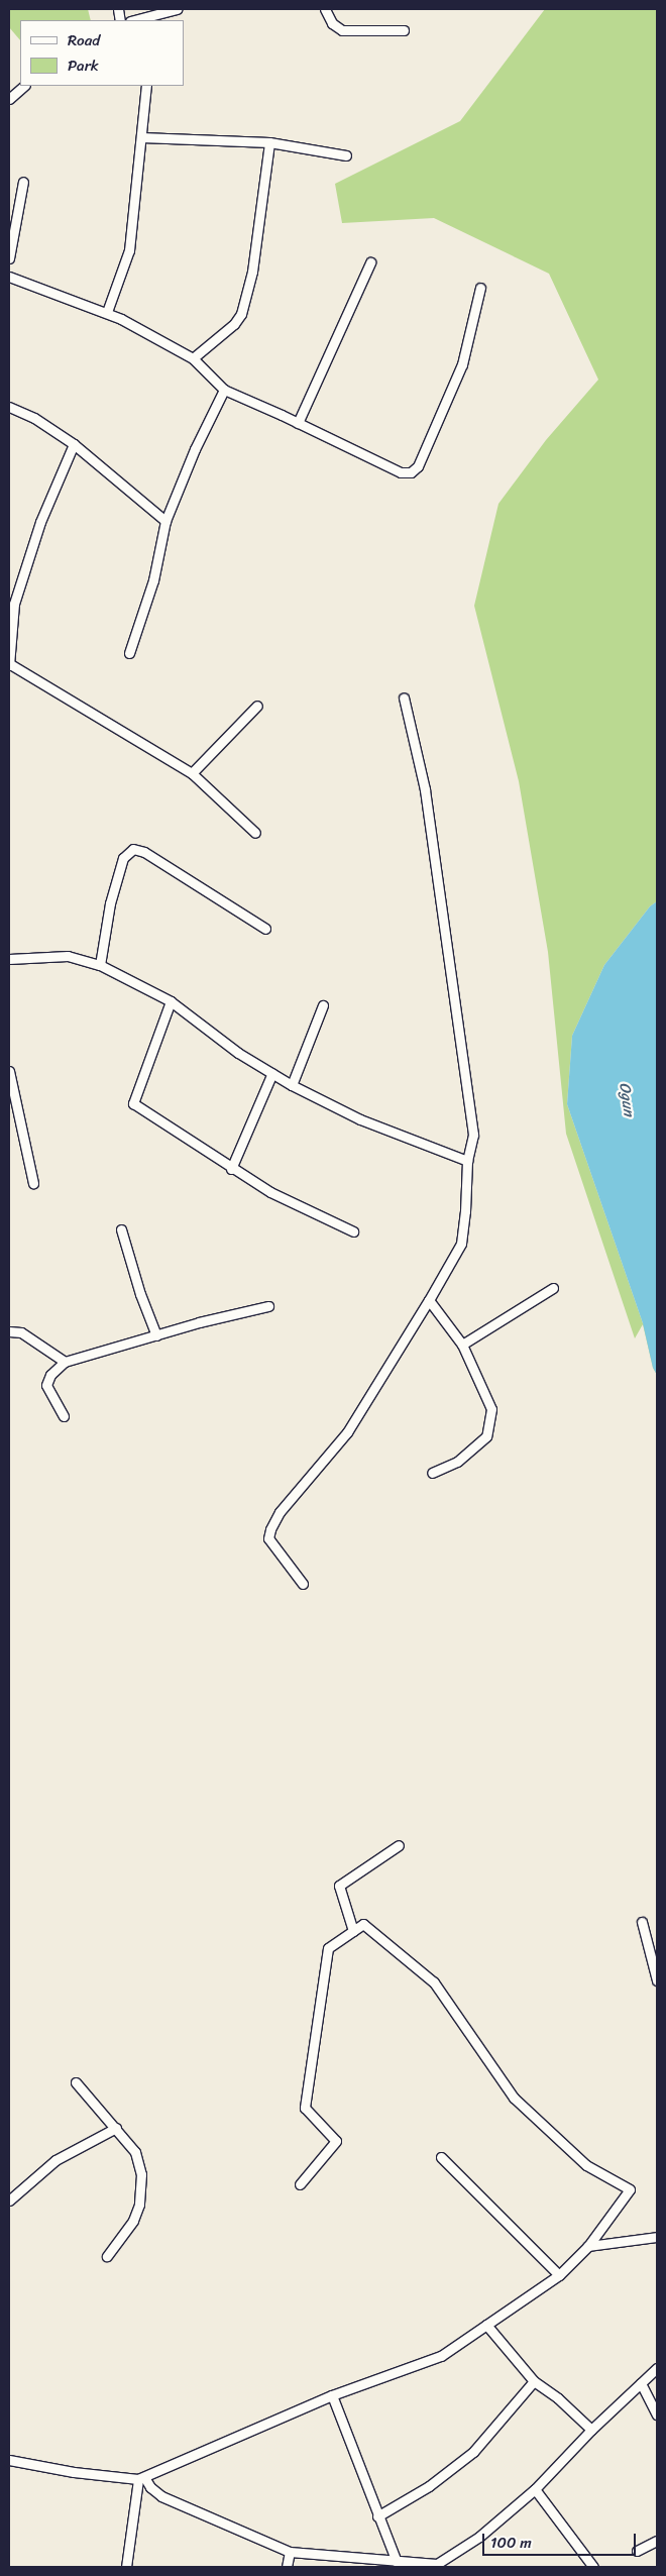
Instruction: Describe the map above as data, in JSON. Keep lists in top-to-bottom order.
{
  "water": ["Ogun"],
  "legend": ["Road", "Park"],
  "scale_bar": "100 m"
}
